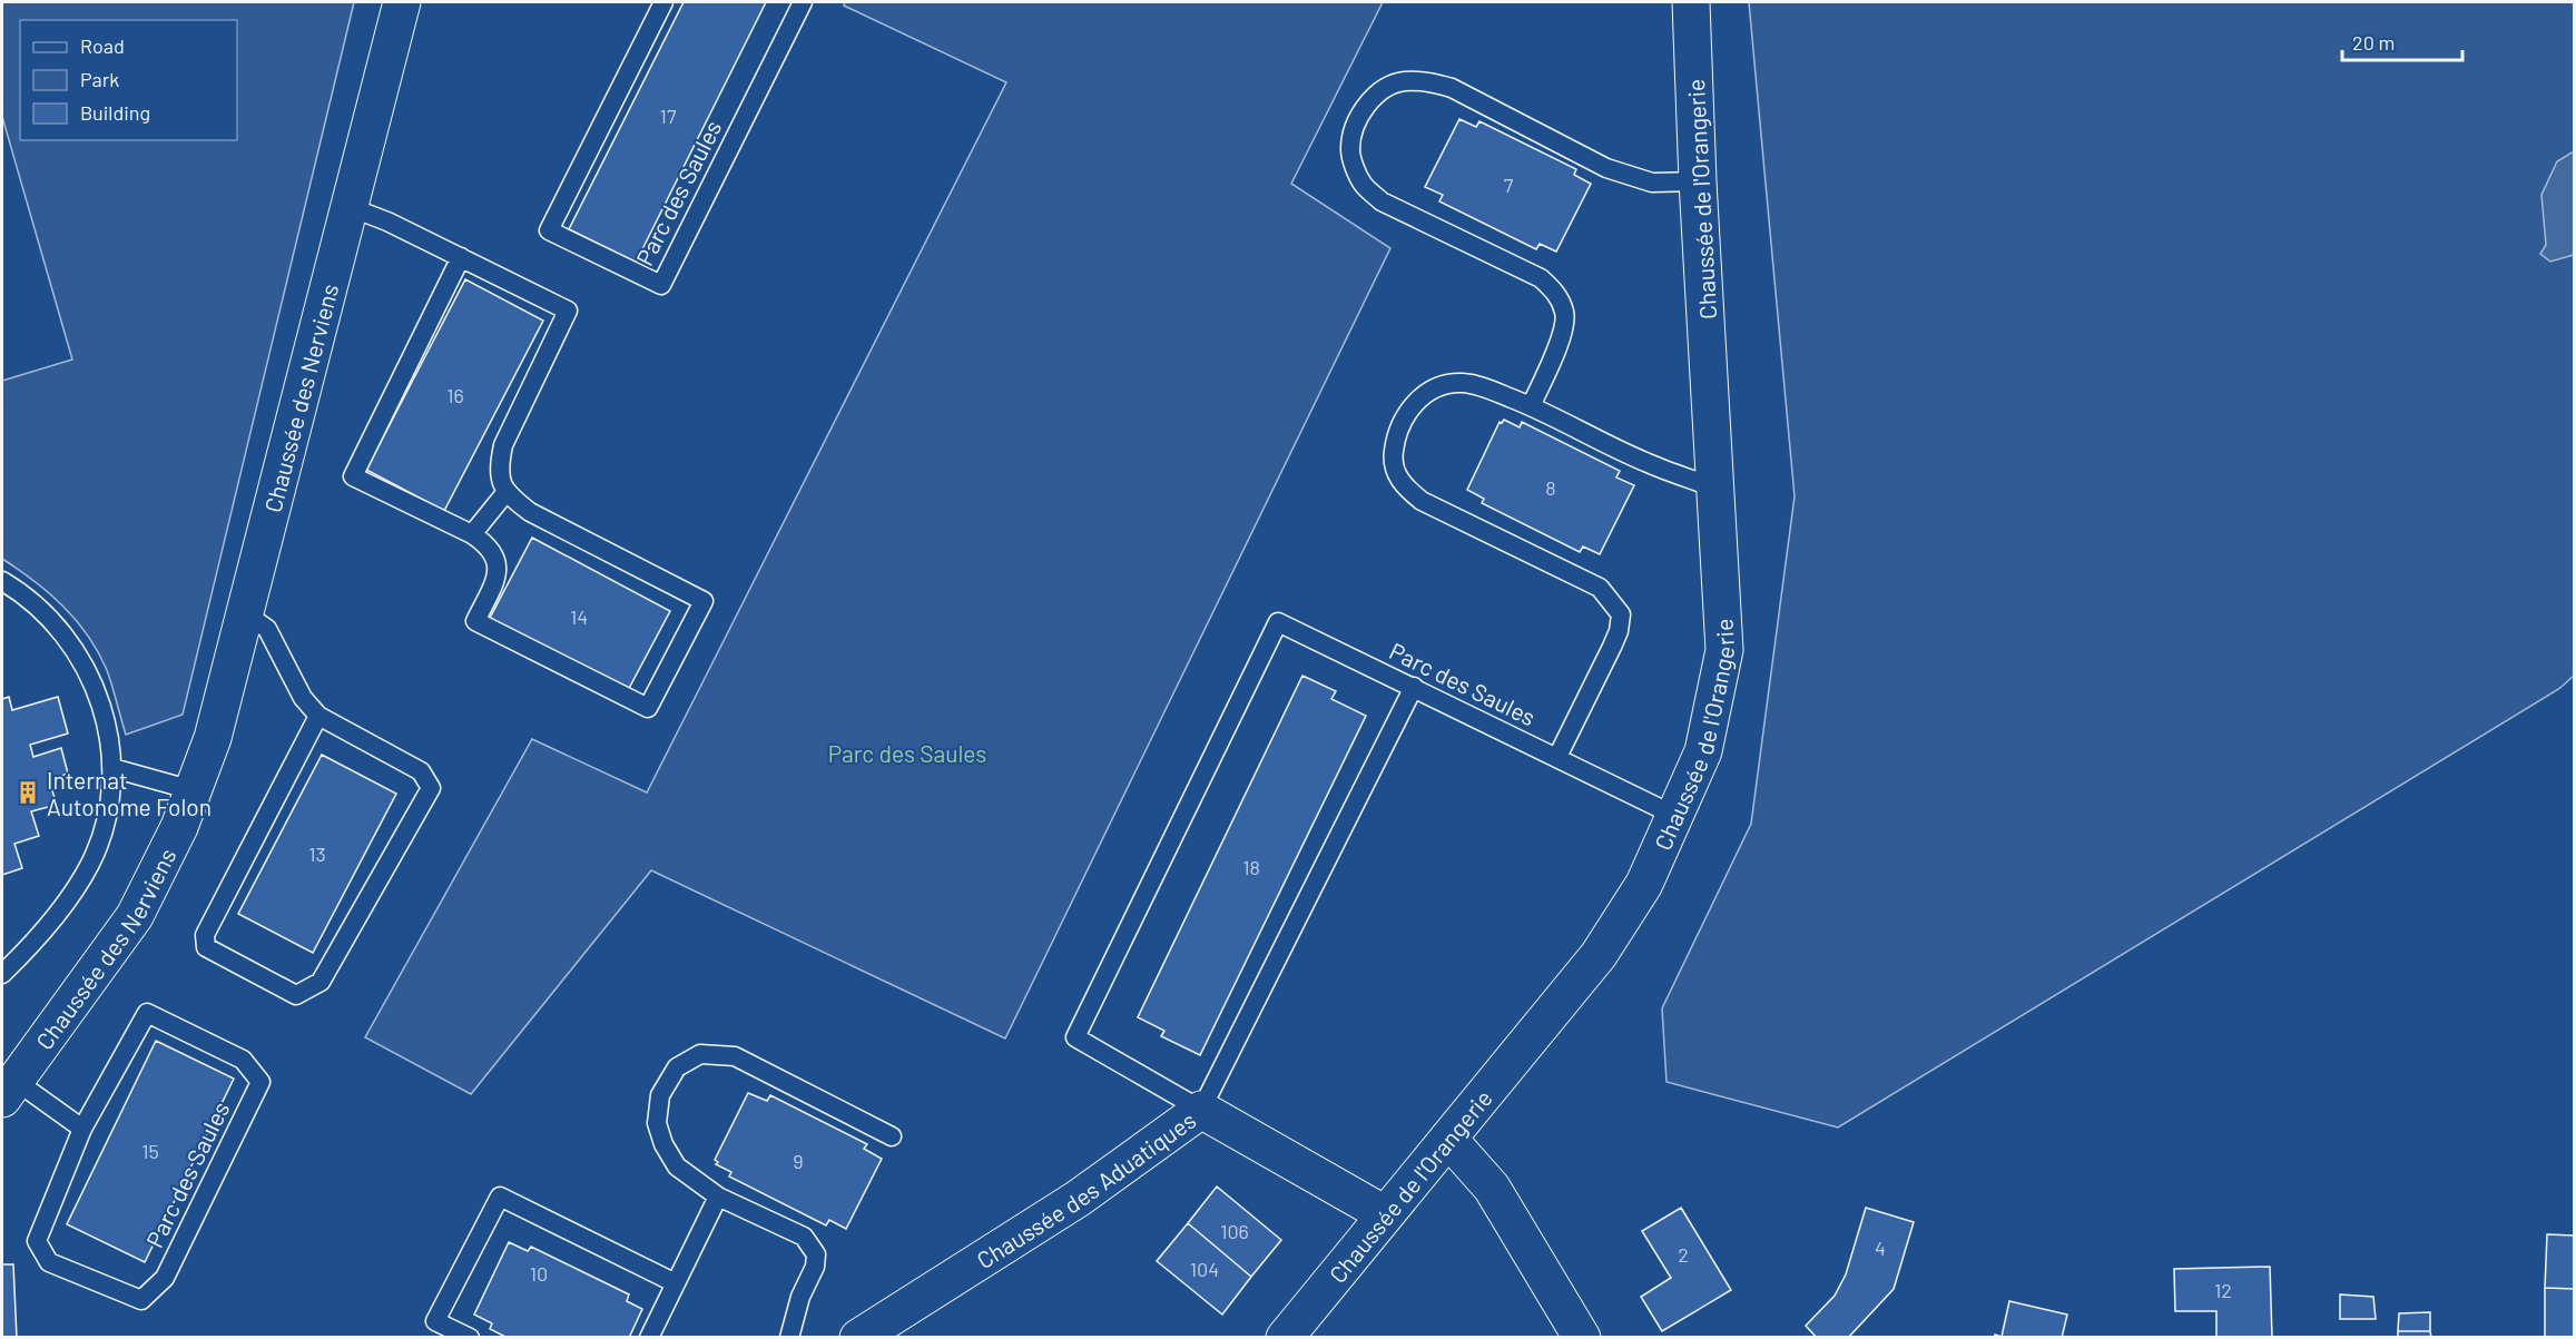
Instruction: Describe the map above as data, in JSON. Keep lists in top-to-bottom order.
{
  "streets": {
    "street": ["Chaussée de l'Orangerie", "Chaussée des Nerviens", "Chaussée des Aduatiques"],
    "lane": ["Parc des Saules"]
  },
  "crossings": [
    ["Parc des Saules", "Chaussée de l'Orangerie"],
    ["Parc des Saules", "Chaussée des Aduatiques"],
    ["Chaussée de l'Orangerie", "Chaussée des Aduatiques"]
  ],
  "parks": ["Parc des Saules"],
  "places": {
    "building": ["Internat Autonome Folon"]
  },
  "house_numbers": [
    "17",
    "7",
    "16",
    "8",
    "14",
    "13",
    "18",
    "15",
    "9",
    "106",
    "4",
    "2",
    "104",
    "10",
    "12"
  ],
  "legend": ["Road", "Park", "Building"],
  "scale_bar": "20 m"
}
